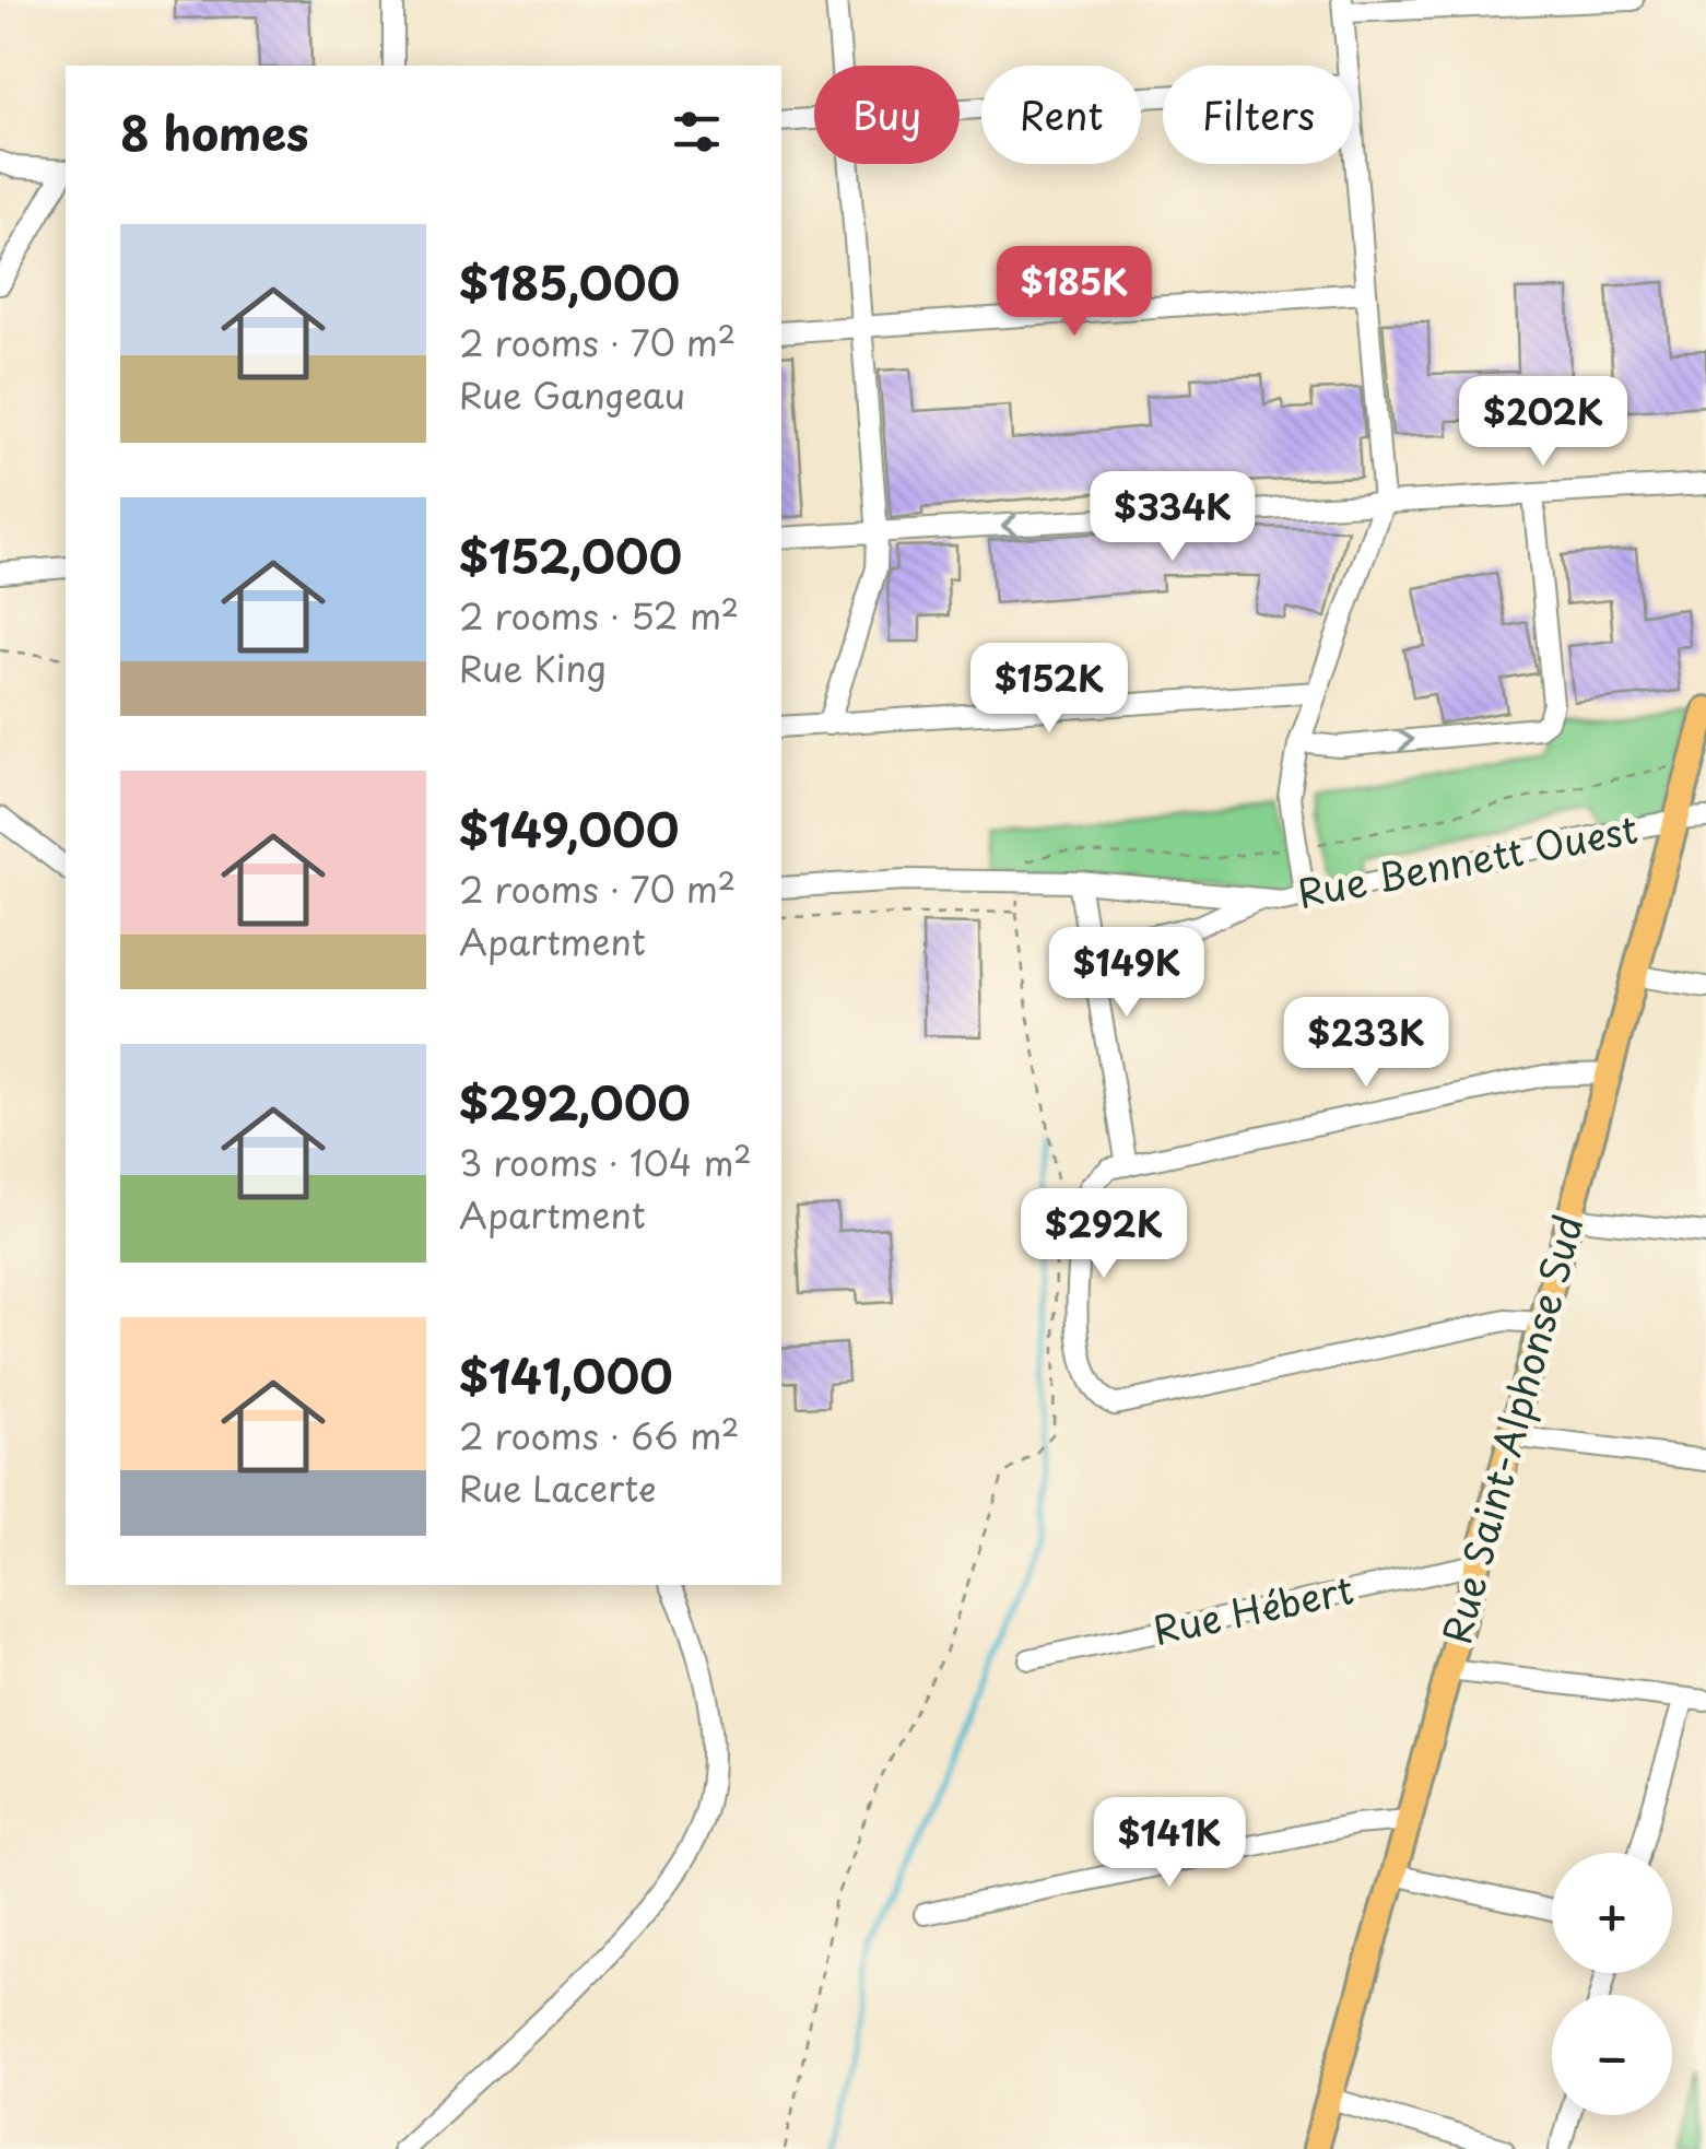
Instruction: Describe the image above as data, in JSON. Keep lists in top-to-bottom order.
{
  "streets": {
    "main road": ["Rue Saint-Alphonse Sud"],
    "street": ["Rue Bennett Ouest", "Rue Hébert"]
  },
  "crossings": [
    ["Rue Bennett Ouest", "Rue Saint-Alphonse Sud"],
    ["Rue Saint-Alphonse Sud", "Rue Hébert"]
  ],
  "page": {
    "chip": ["Buy", "Rent", "Filters"],
    "heading": "8 homes",
    "list": [
      {
        "name": "$185,000",
        "note": "2 rooms · 70 m² · Rue Gangeau"
      },
      {
        "name": "$152,000",
        "note": "2 rooms · 52 m² · Rue King"
      },
      {
        "name": "$149,000",
        "note": "2 rooms · 70 m² · Apartment"
      },
      {
        "name": "$292,000",
        "note": "3 rooms · 104 m² · Apartment"
      },
      {
        "name": "$141,000",
        "note": "2 rooms · 66 m² · Rue Lacerte"
      }
    ],
    "price": [
      "$185K",
      "$202K",
      "$334K",
      "$152K",
      "$149K",
      "$233K",
      "$292K",
      "$141K"
    ],
    "map_buttons": ["+", "−"]
  }
}
